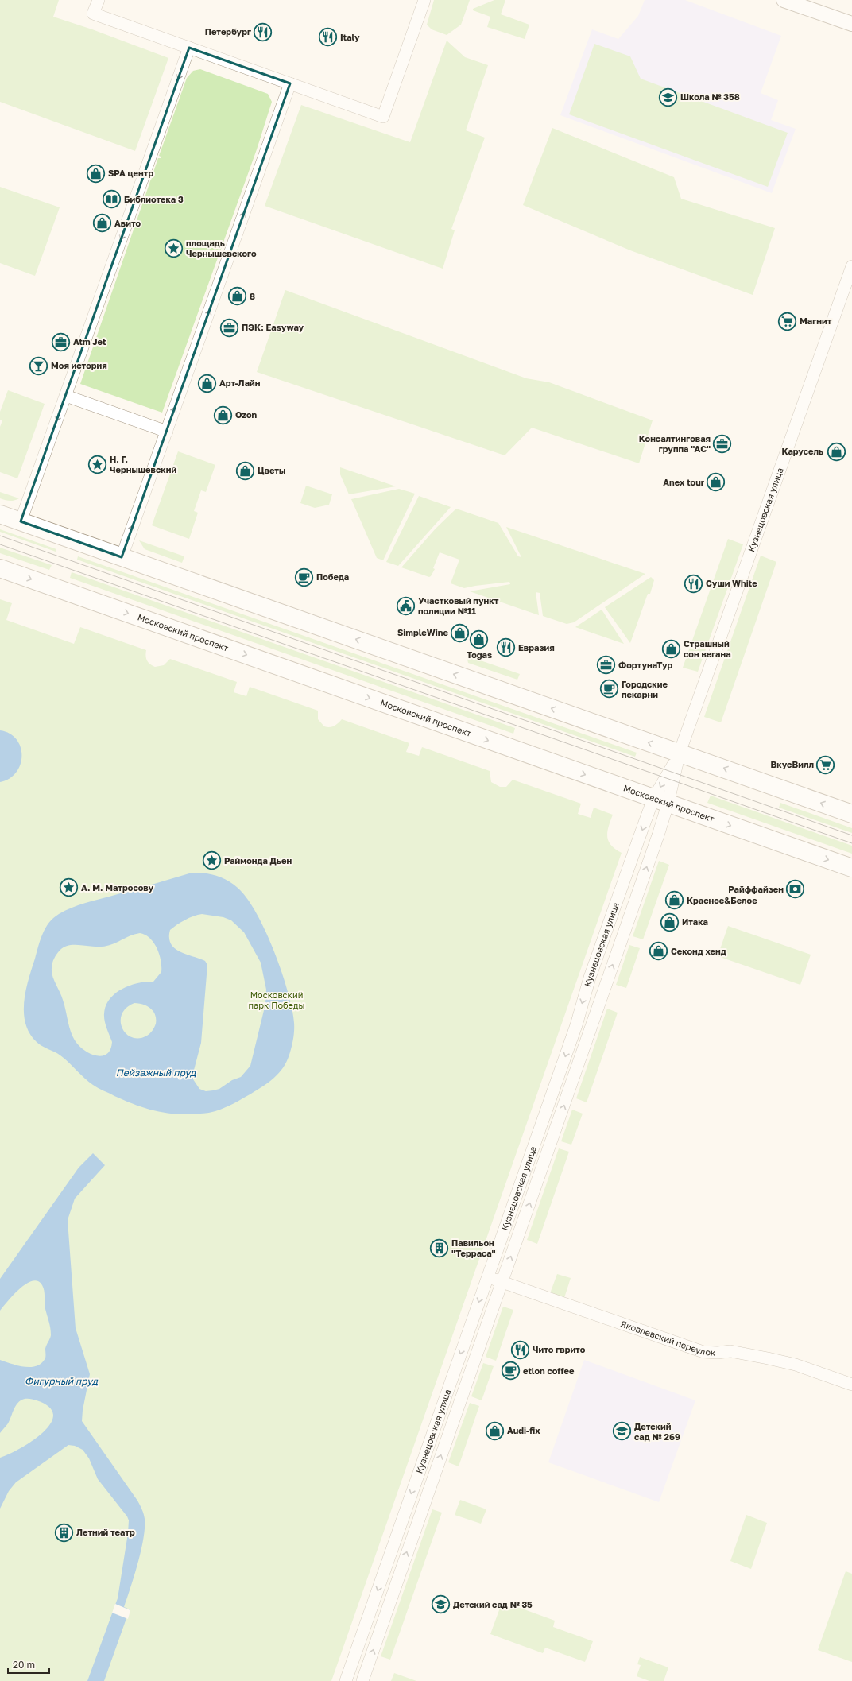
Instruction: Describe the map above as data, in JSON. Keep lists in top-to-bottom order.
{
  "streets": {
    "main road": ["Московский проспект"],
    "street": ["Кузнецовская улица", "Яковлевский переулок"]
  },
  "crossings": [
    ["Кузнецовская улица", "Московский проспект"],
    ["Кузнецовская улица", "Яковлевский переулок"]
  ],
  "water": ["Пейзажный пруд", "Фигурный пруд"],
  "parks": ["Московский парк Победы"],
  "places": {
    "restaurant": [
      "Петербург",
      "Italy",
      "Суши White",
      "Евразия",
      "Чито гврито"
    ],
    "school or university": ["Школа № 358", "Детский сад № 269", "Детский сад № 35"],
    "shop": [
      "SPA центр",
      "Авито",
      "8",
      "Арт-Лайн",
      "Ozon",
      "Карусель",
      "Цветы",
      "Anex tour",
      "SimpleWine",
      "Togas",
      "Страшный сон вегана",
      "Красное&Белое",
      "Итака",
      "Секонд хенд",
      "Audi-fix"
    ],
    "library": ["Библиотека 3"],
    "place": [
      "площадь Чернышевского",
      "Н. Г. Чернышевский",
      "Раймонда Дьен",
      "А. М. Матросову"
    ],
    "supermarket": ["Магнит", "ВкусВилл"],
    "office": [
      "ПЭК: Easyway",
      "Atm Jet",
      "Консалтинговая группа \"АС\"",
      "ФортунаТур"
    ],
    "bar": ["Моя история"],
    "cafe": ["Победа", "Городские пекарни", "etlon coffee"],
    "public building": ["Участковый пункт полиции №11"],
    "bank": ["Райффайзен"],
    "building": ["Павильон \"Терраса\"", "Летний театр"]
  },
  "scale_bar": "20 m"
}
